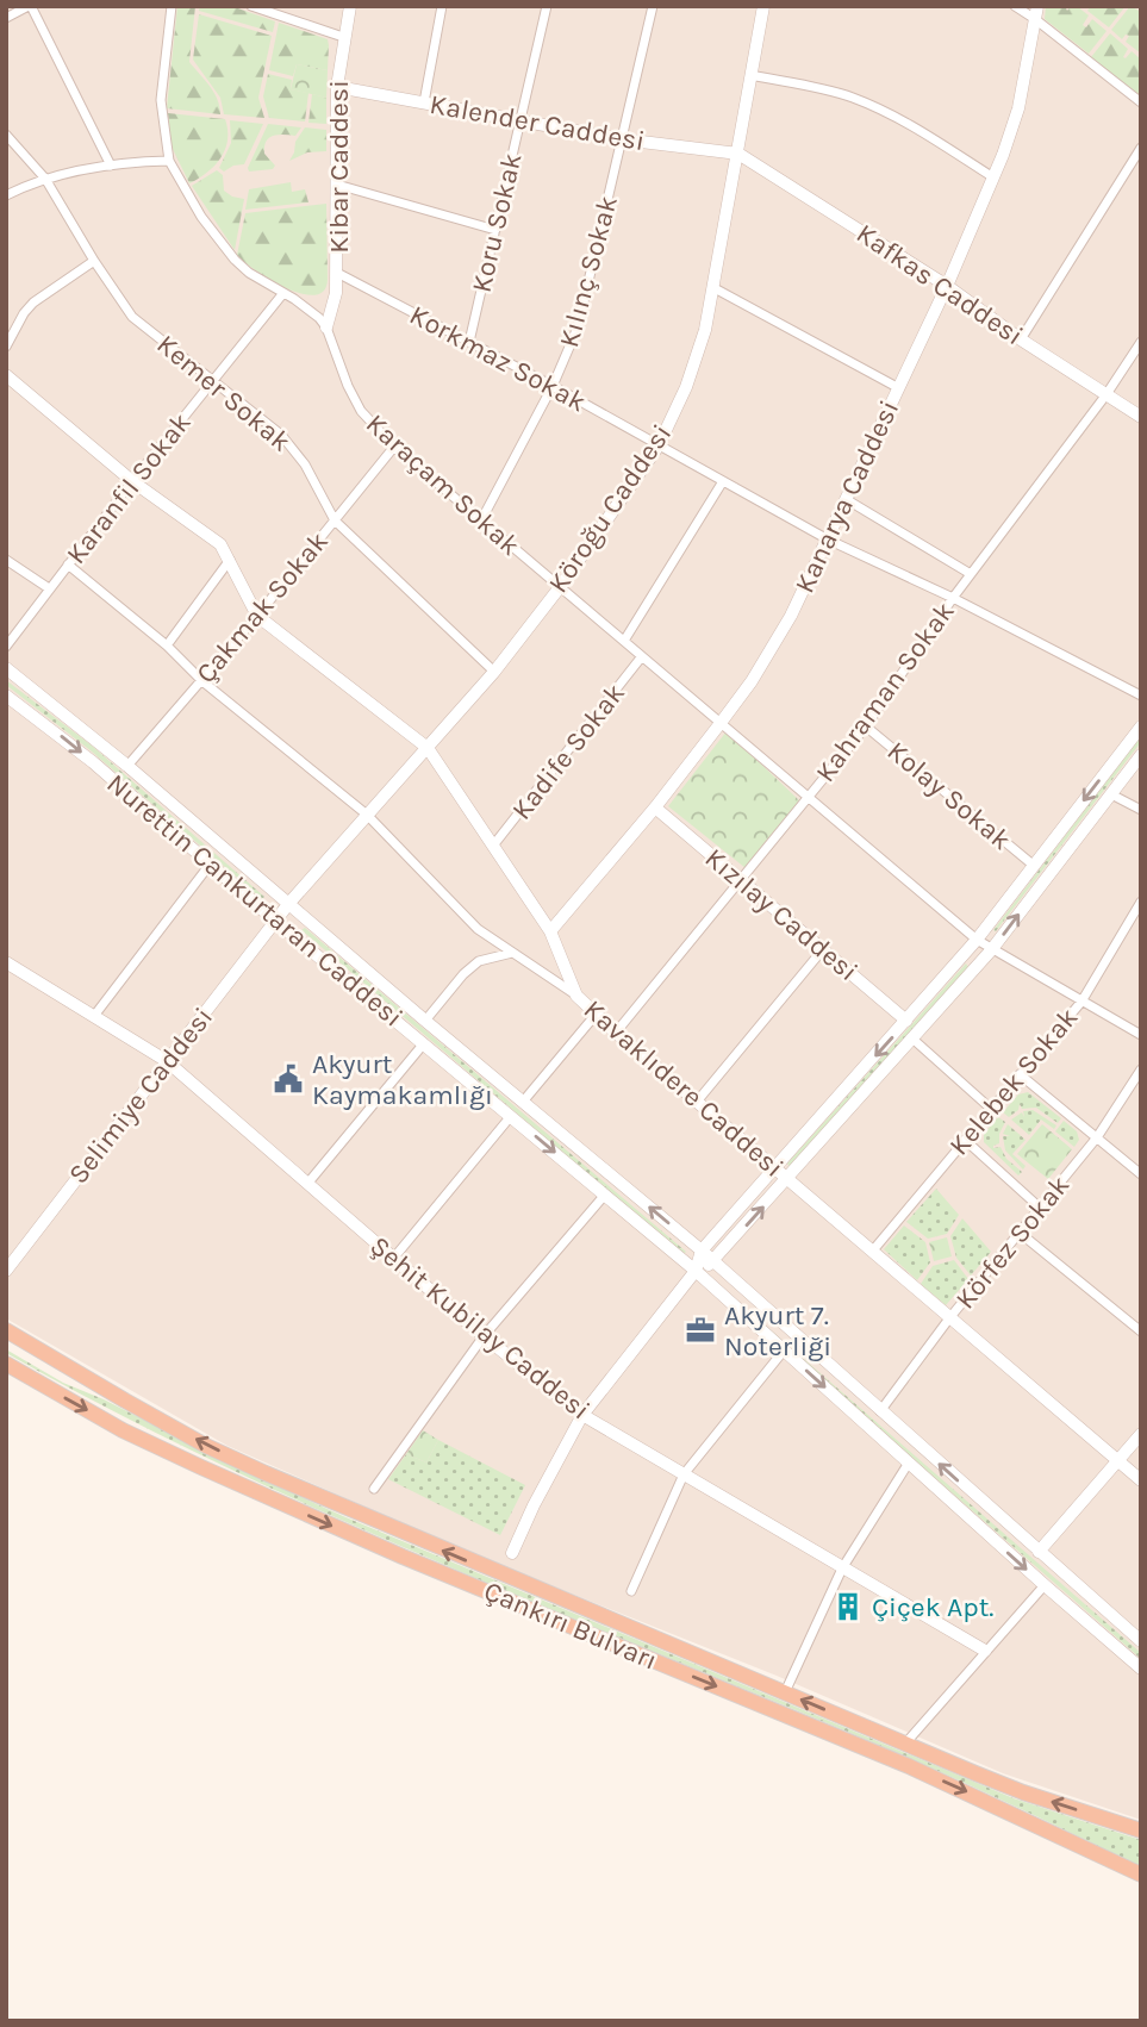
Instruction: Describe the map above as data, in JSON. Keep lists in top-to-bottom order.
{
  "streets": {
    "highway": ["Çankırı Bulvarı"],
    "street": [
      "Kalender Caddesi",
      "Kibar Caddesi",
      "Koru Sokak",
      "Kılınç Sokak",
      "Kafkas Caddesi",
      "Korkmaz Sokak",
      "Kemer Sokak",
      "Karaçam Sokak",
      "Karanfil Sokak",
      "Kanarya Caddesi",
      "Köroğu Caddesi",
      "Çakmak Sokak",
      "Kahraman Sokak",
      "Kadife Sokak",
      "Kolay Sokak",
      "Nurettin Cankurtaran Caddesi",
      "Kızılay Caddesi",
      "Kelebek Sokak",
      "Kavaklıdere Caddesi",
      "Selimiye Caddesi",
      "Körfez Sokak",
      "Şehit Kubilay Caddesi"
    ]
  },
  "crossings": [
    ["Kalender Caddesi", "Kibar Caddesi"],
    ["Kalender Caddesi", "Koru Sokak"],
    ["Kalender Caddesi", "Kılınç Sokak"],
    ["Kalender Caddesi", "Kafkas Caddesi"],
    ["Kalender Caddesi", "Köroğu Caddesi"],
    ["Kibar Caddesi", "Korkmaz Sokak"],
    ["Kibar Caddesi", "Karaçam Sokak"],
    ["Koru Sokak", "Korkmaz Sokak"],
    ["Kılınç Sokak", "Korkmaz Sokak"],
    ["Kılınç Sokak", "Karaçam Sokak"],
    ["Kafkas Caddesi", "Kanarya Caddesi"],
    ["Kafkas Caddesi", "Köroğu Caddesi"],
    ["Kafkas Caddesi", "Kahraman Sokak"],
    ["Korkmaz Sokak", "Kanarya Caddesi"],
    ["Korkmaz Sokak", "Köroğu Caddesi"],
    ["Korkmaz Sokak", "Kahraman Sokak"],
    ["Kemer Sokak", "Karanfil Sokak"],
    ["Kemer Sokak", "Köroğu Caddesi"],
    ["Kemer Sokak", "Çakmak Sokak"],
    ["Karaçam Sokak", "Karanfil Sokak"],
    ["Karaçam Sokak", "Kanarya Caddesi"],
    ["Karaçam Sokak", "Köroğu Caddesi"],
    ["Karaçam Sokak", "Çakmak Sokak"],
    ["Karaçam Sokak", "Kahraman Sokak"],
    ["Karaçam Sokak", "Kadife Sokak"],
    ["Karaçam Sokak", "Kelebek Sokak"],
    ["Karanfil Sokak", "Kavaklıdere Caddesi"],
    ["Kanarya Caddesi", "Kızılay Caddesi"],
    ["Kanarya Caddesi", "Kavaklıdere Caddesi"],
    ["Köroğu Caddesi", "Nurettin Cankurtaran Caddesi"],
    ["Köroğu Caddesi", "Kavaklıdere Caddesi"],
    ["Köroğu Caddesi", "Selimiye Caddesi"],
    ["Çakmak Sokak", "Nurettin Cankurtaran Caddesi"],
    ["Çakmak Sokak", "Kavaklıdere Caddesi"],
    ["Kahraman Sokak", "Kolay Sokak"],
    ["Kahraman Sokak", "Kızılay Caddesi"],
    ["Kahraman Sokak", "Kavaklıdere Caddesi"],
    ["Kadife Sokak", "Kavaklıdere Caddesi"],
    ["Nurettin Cankurtaran Caddesi", "Selimiye Caddesi"],
    ["Nurettin Cankurtaran Caddesi", "Körfez Sokak"],
    ["Kelebek Sokak", "Kavaklıdere Caddesi"],
    ["Kavaklıdere Caddesi", "Körfez Sokak"],
    ["Selimiye Caddesi", "Şehit Kubilay Caddesi"]
  ],
  "places": {
    "public building": ["Akyurt Kaymakamlığı"],
    "office": ["Akyurt 7. Noterliği"],
    "building": ["Çiçek Apt."]
  }
}
